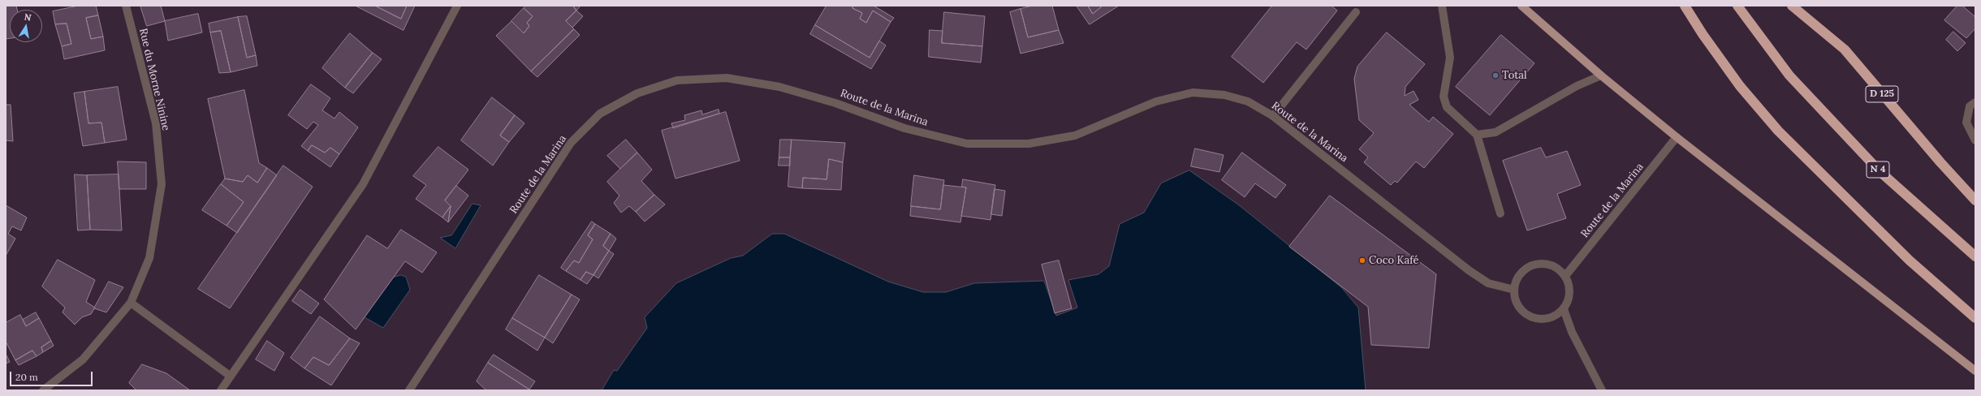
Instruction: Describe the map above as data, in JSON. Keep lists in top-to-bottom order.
{
  "streets": {
    "highway": ["D 125", "N 4"],
    "street": ["Rue du Morne Ninine", "Route de la Marina"]
  },
  "places": ["Total", "Coco Kafé"],
  "scale_bar": "20 m",
  "north": "top"
}
